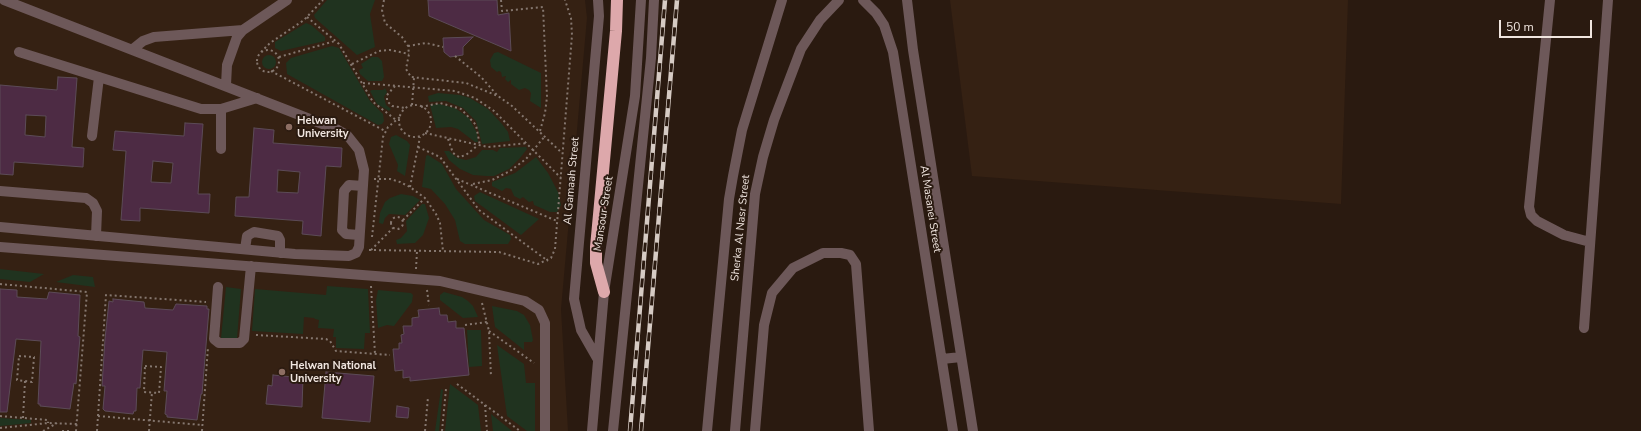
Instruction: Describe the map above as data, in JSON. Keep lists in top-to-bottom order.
{
  "streets": {
    "street": [
      "Al Gamaah Street",
      "Al Masanei Street",
      "Mansour Street",
      "Sherka Al Nasr Street"
    ]
  },
  "crossings": [
    ["Al Gamaah Street", "Mansour Street"]
  ],
  "places": ["Helwan University", "Helwan National University"],
  "scale_bar": "50 m"
}
